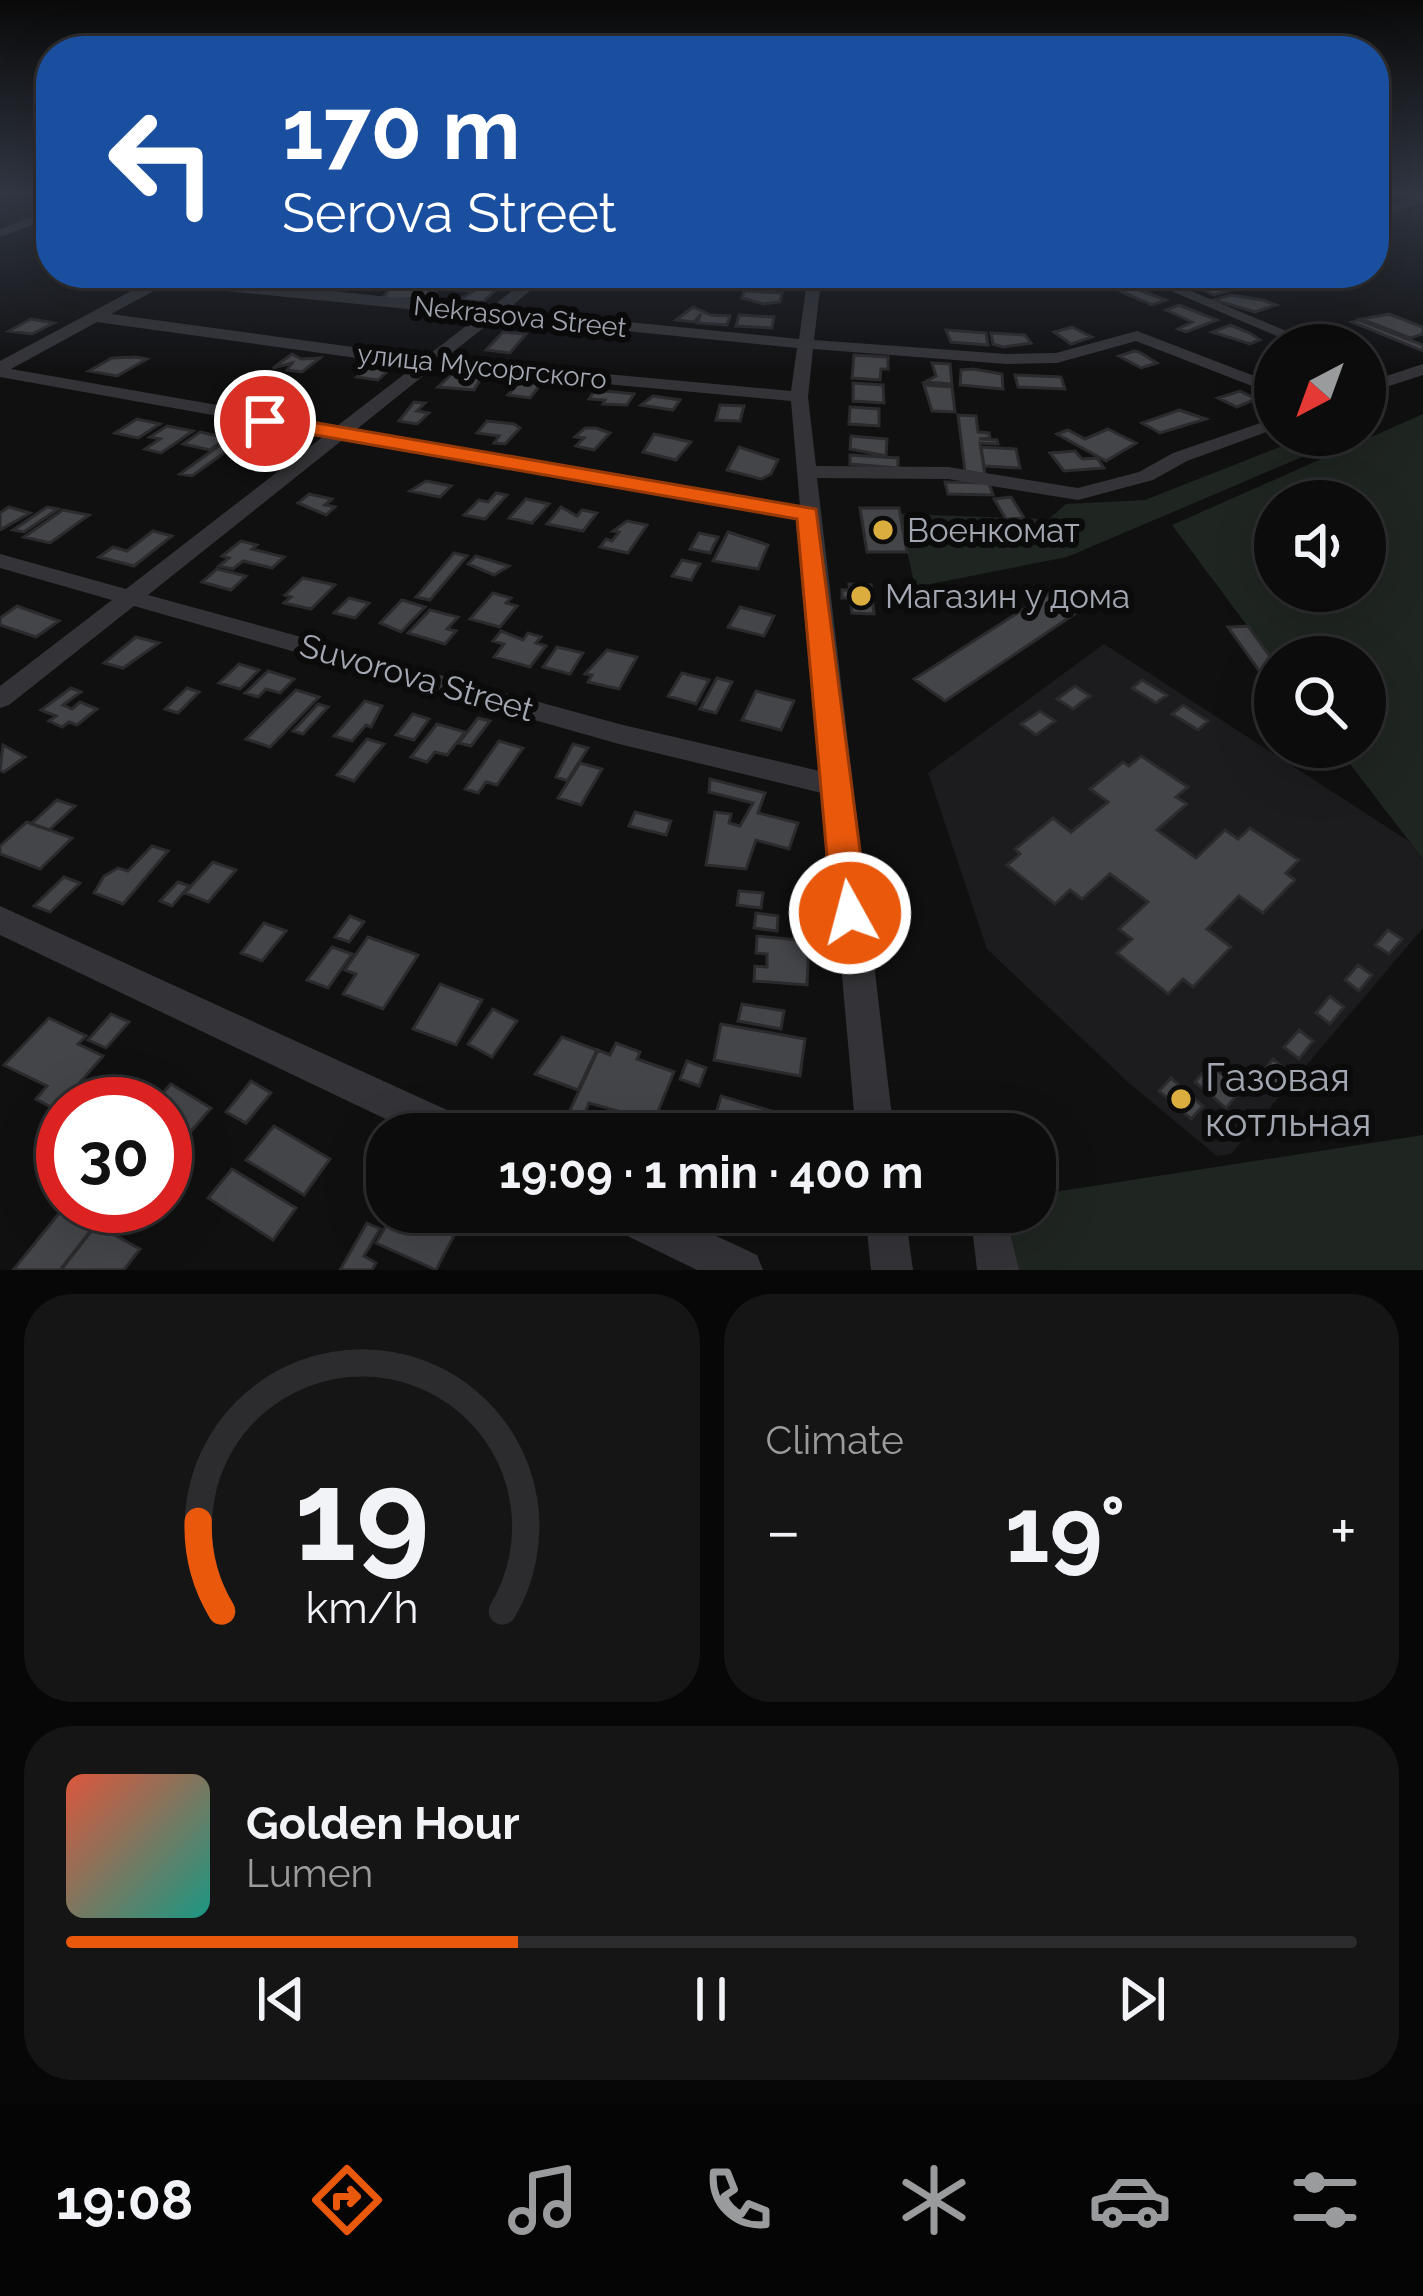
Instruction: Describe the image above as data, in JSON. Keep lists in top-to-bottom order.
{
  "streets": {
    "street": ["Nekrasova Street", "улица Мусоргского", "Suvorova Street"]
  },
  "places": ["Военкомат", "Магазин у дома", "Газовая котльная"],
  "north": "bottom left",
  "page": {
    "turn": ["170 m", "Serova Street"],
    "limit": "30",
    "trip": "19:09 · 1 min · 400 m",
    "tile": "Climate",
    "heat": ["−", "19°", "+"],
    "song": ["Golden Hour", "Lumen"],
    "tabs": "19:08",
    "gauge": ["19", "km/h"]
  }
}
